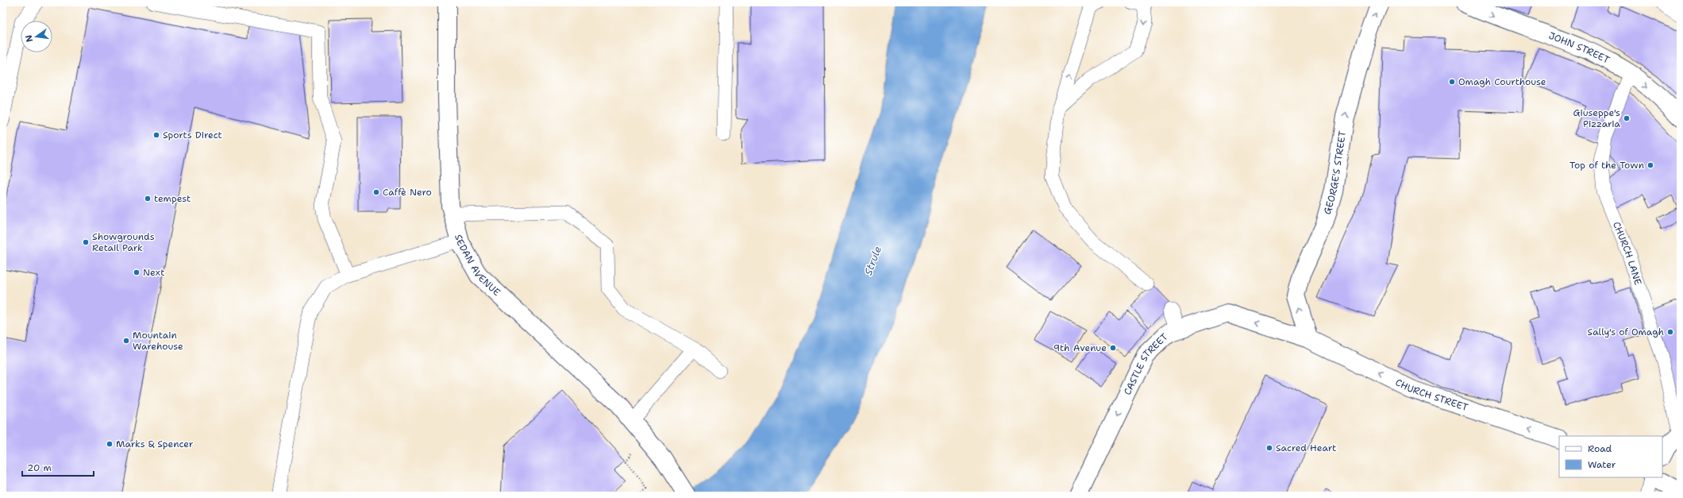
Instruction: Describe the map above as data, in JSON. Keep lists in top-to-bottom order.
{
  "streets": {
    "street": [
      "JOHN STREET",
      "GEORGE'S STREET",
      "SEDAN AVENUE",
      "CASTLE STREET",
      "CHURCH STREET"
    ],
    "lane": ["CHURCH LANE"]
  },
  "crossings": [
    ["JOHN STREET", "CHURCH LANE"],
    ["GEORGE'S STREET", "CASTLE STREET"],
    ["GEORGE'S STREET", "CHURCH STREET"],
    ["CASTLE STREET", "CHURCH STREET"]
  ],
  "one_way": [
    "JOHN STREET",
    "GEORGE'S STREET",
    "CASTLE STREET",
    "CHURCH STREET"
  ],
  "water": ["Strule"],
  "places": [
    "Omagh Courthouse",
    "Giuseppe's Pizzaria",
    "Sports Direct",
    "Top of the Town",
    "Caffè Nero",
    "tempest",
    "Showgrounds Retail Park",
    "Next",
    "Sally's of Omagh",
    "Mountain Warehouse",
    "9th Avenue",
    "Marks & Spencer",
    "Sacred Heart"
  ],
  "legend": ["Road", "Water"],
  "scale_bar": "20 m",
  "north": "left"
}
